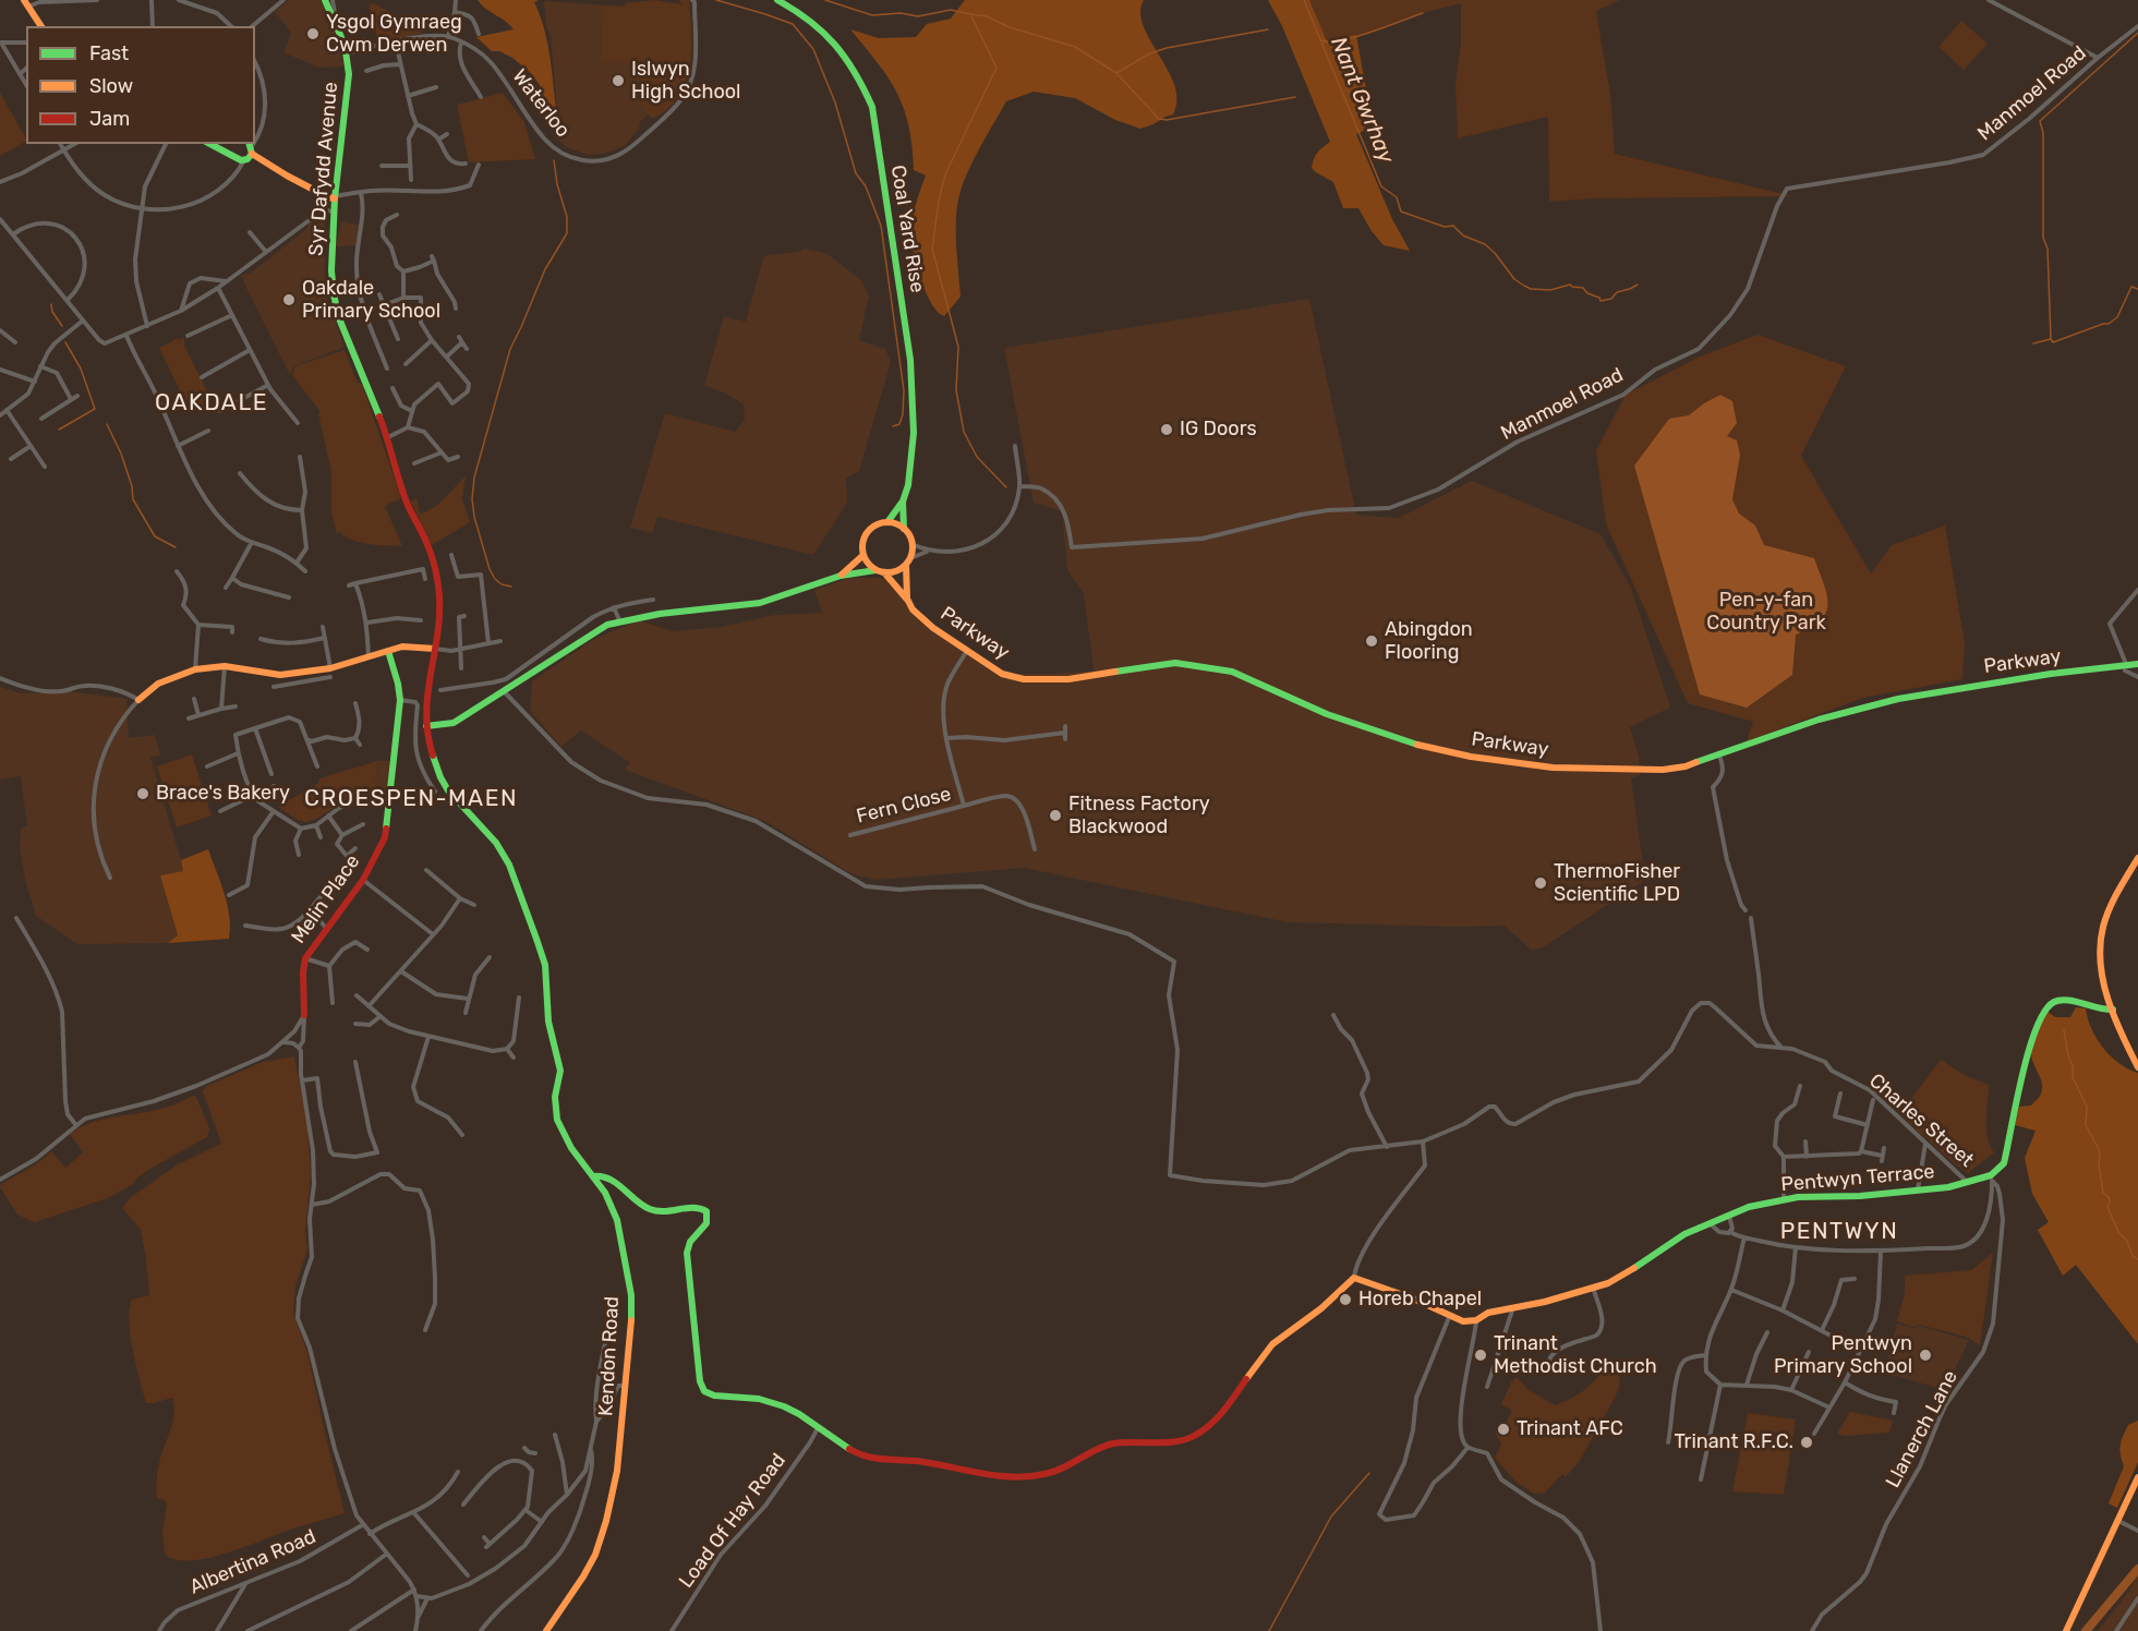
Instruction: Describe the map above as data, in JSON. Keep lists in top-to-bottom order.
{
  "streets": {
    "street": [
      "Manmoel Road",
      "Waterloo",
      "Syr Dafydd Avenue",
      "Coal Yard Rise",
      "Parkway",
      "Fern Close",
      "Melin Place",
      "Charles Street",
      "Pentwyn Terrace",
      "Kendon Road",
      "Llanerch Lane",
      "Load Of Hay Road",
      "Albertina Road"
    ]
  },
  "crossings": [
    ["Waterloo", "Syr Dafydd Avenue"],
    ["Syr Dafydd Avenue", "Kendon Road"],
    ["Coal Yard Rise", "Parkway"],
    ["Parkway", "Fern Close"],
    ["Charles Street", "Pentwyn Terrace"],
    ["Pentwyn Terrace", "Llanerch Lane"]
  ],
  "districts": ["OAKDALE", "CROESPEN-MAEN", "PENTWYN"],
  "water": ["Nant Gwrhay"],
  "parks": ["Pen-y-fan Country Park"],
  "places": [
    "Ysgol Gymraeg Cwm Derwen",
    "Islwyn High School",
    "Oakdale Primary School",
    "IG Doors",
    "Abingdon Flooring",
    "Brace's Bakery",
    "Fitness Factory Blackwood",
    "ThermoFisher Scientific LPD",
    "Horeb Chapel",
    "Trinant Methodist Church",
    "Pentwyn Primary School",
    "Trinant AFC",
    "Trinant R.F.C."
  ],
  "legend": ["Fast", "Slow", "Jam"]
}
